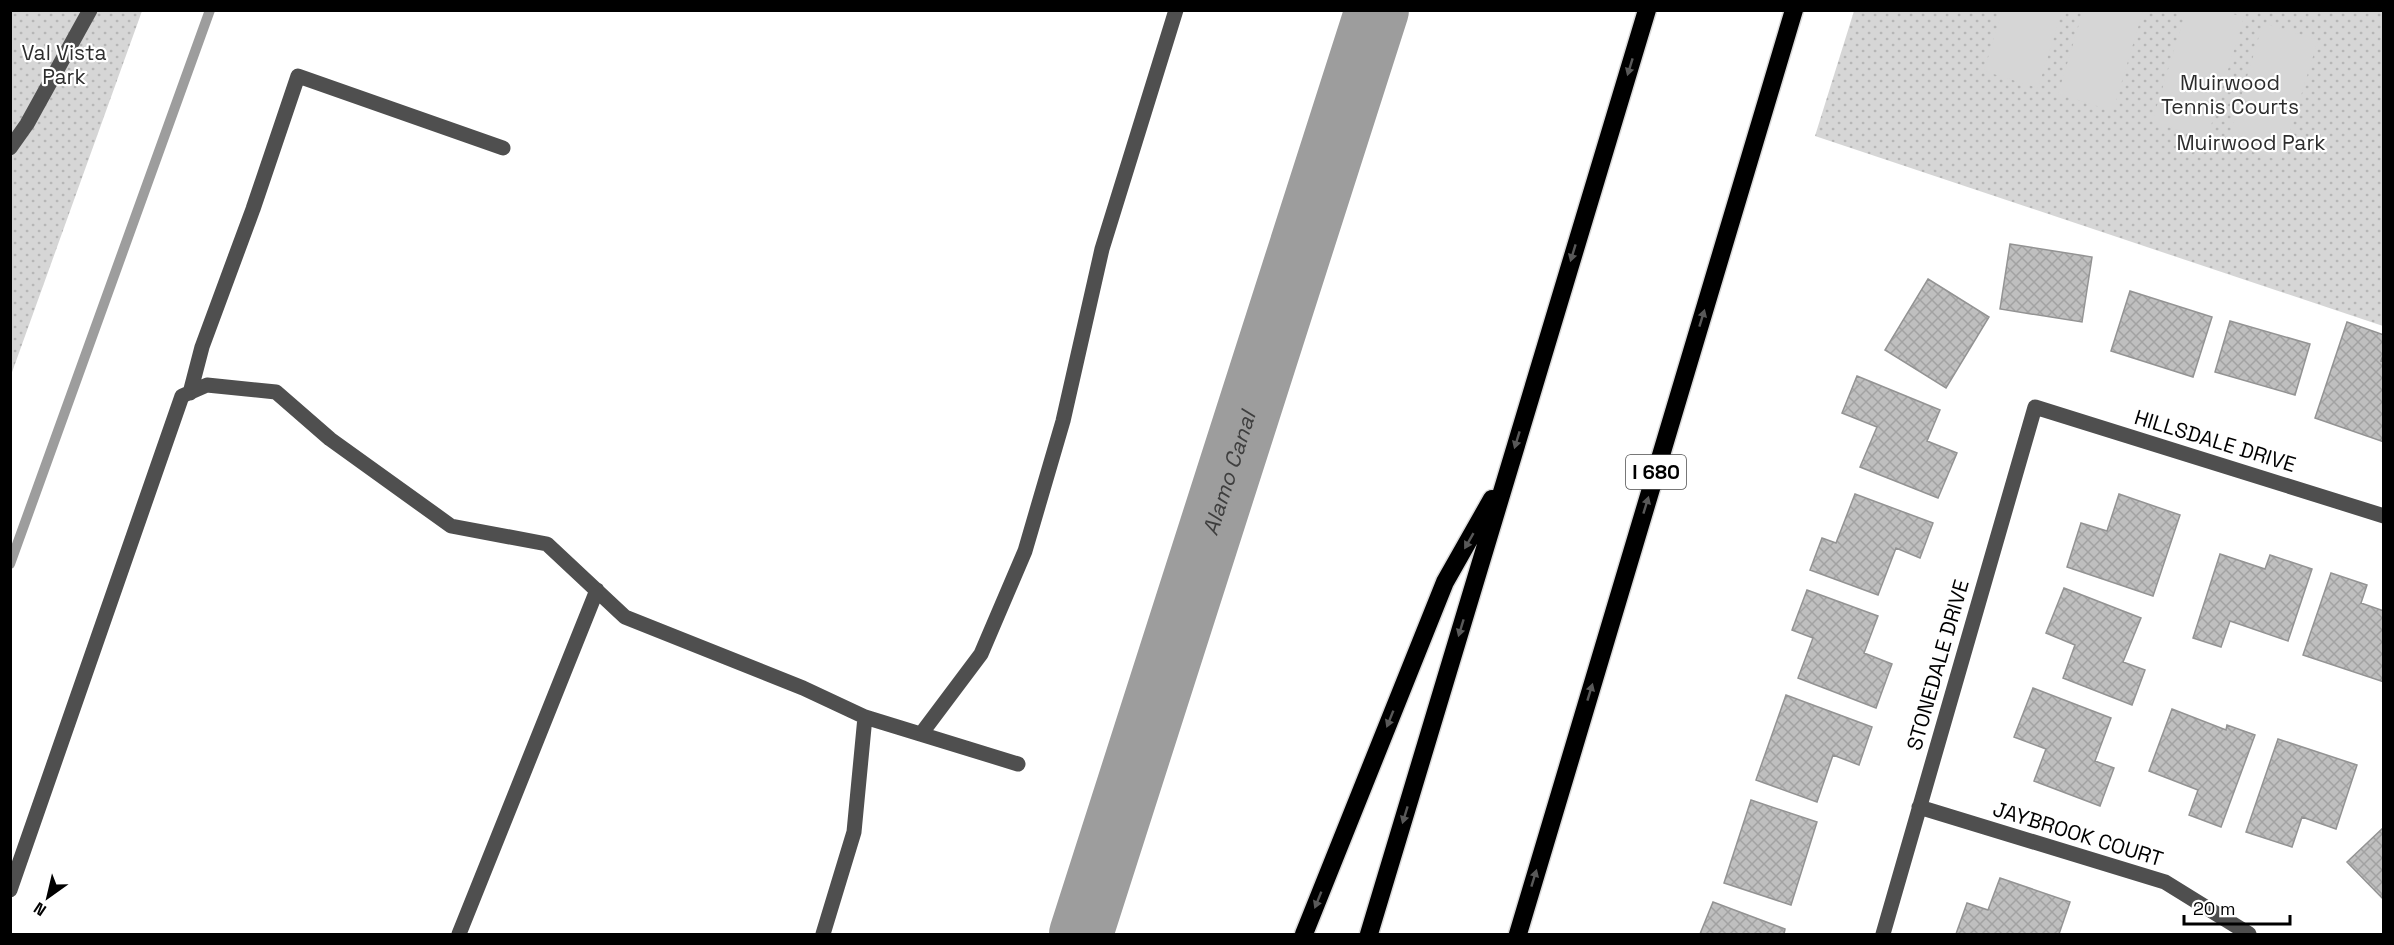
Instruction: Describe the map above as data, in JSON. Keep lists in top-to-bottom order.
{
  "streets": {
    "highway": ["I 680"],
    "street": ["HILLSDALE DRIVE", "STONEDALE DRIVE", "JAYBROOK COURT"]
  },
  "crossings": [
    ["HILLSDALE DRIVE", "STONEDALE DRIVE"],
    ["STONEDALE DRIVE", "JAYBROOK COURT"]
  ],
  "water": ["Alamo Canal"],
  "parks": ["Val Vista Park", "Muirwood Tennis Courts", "Muirwood Park"],
  "scale_bar": "20 m",
  "north": "bottom left"
}
